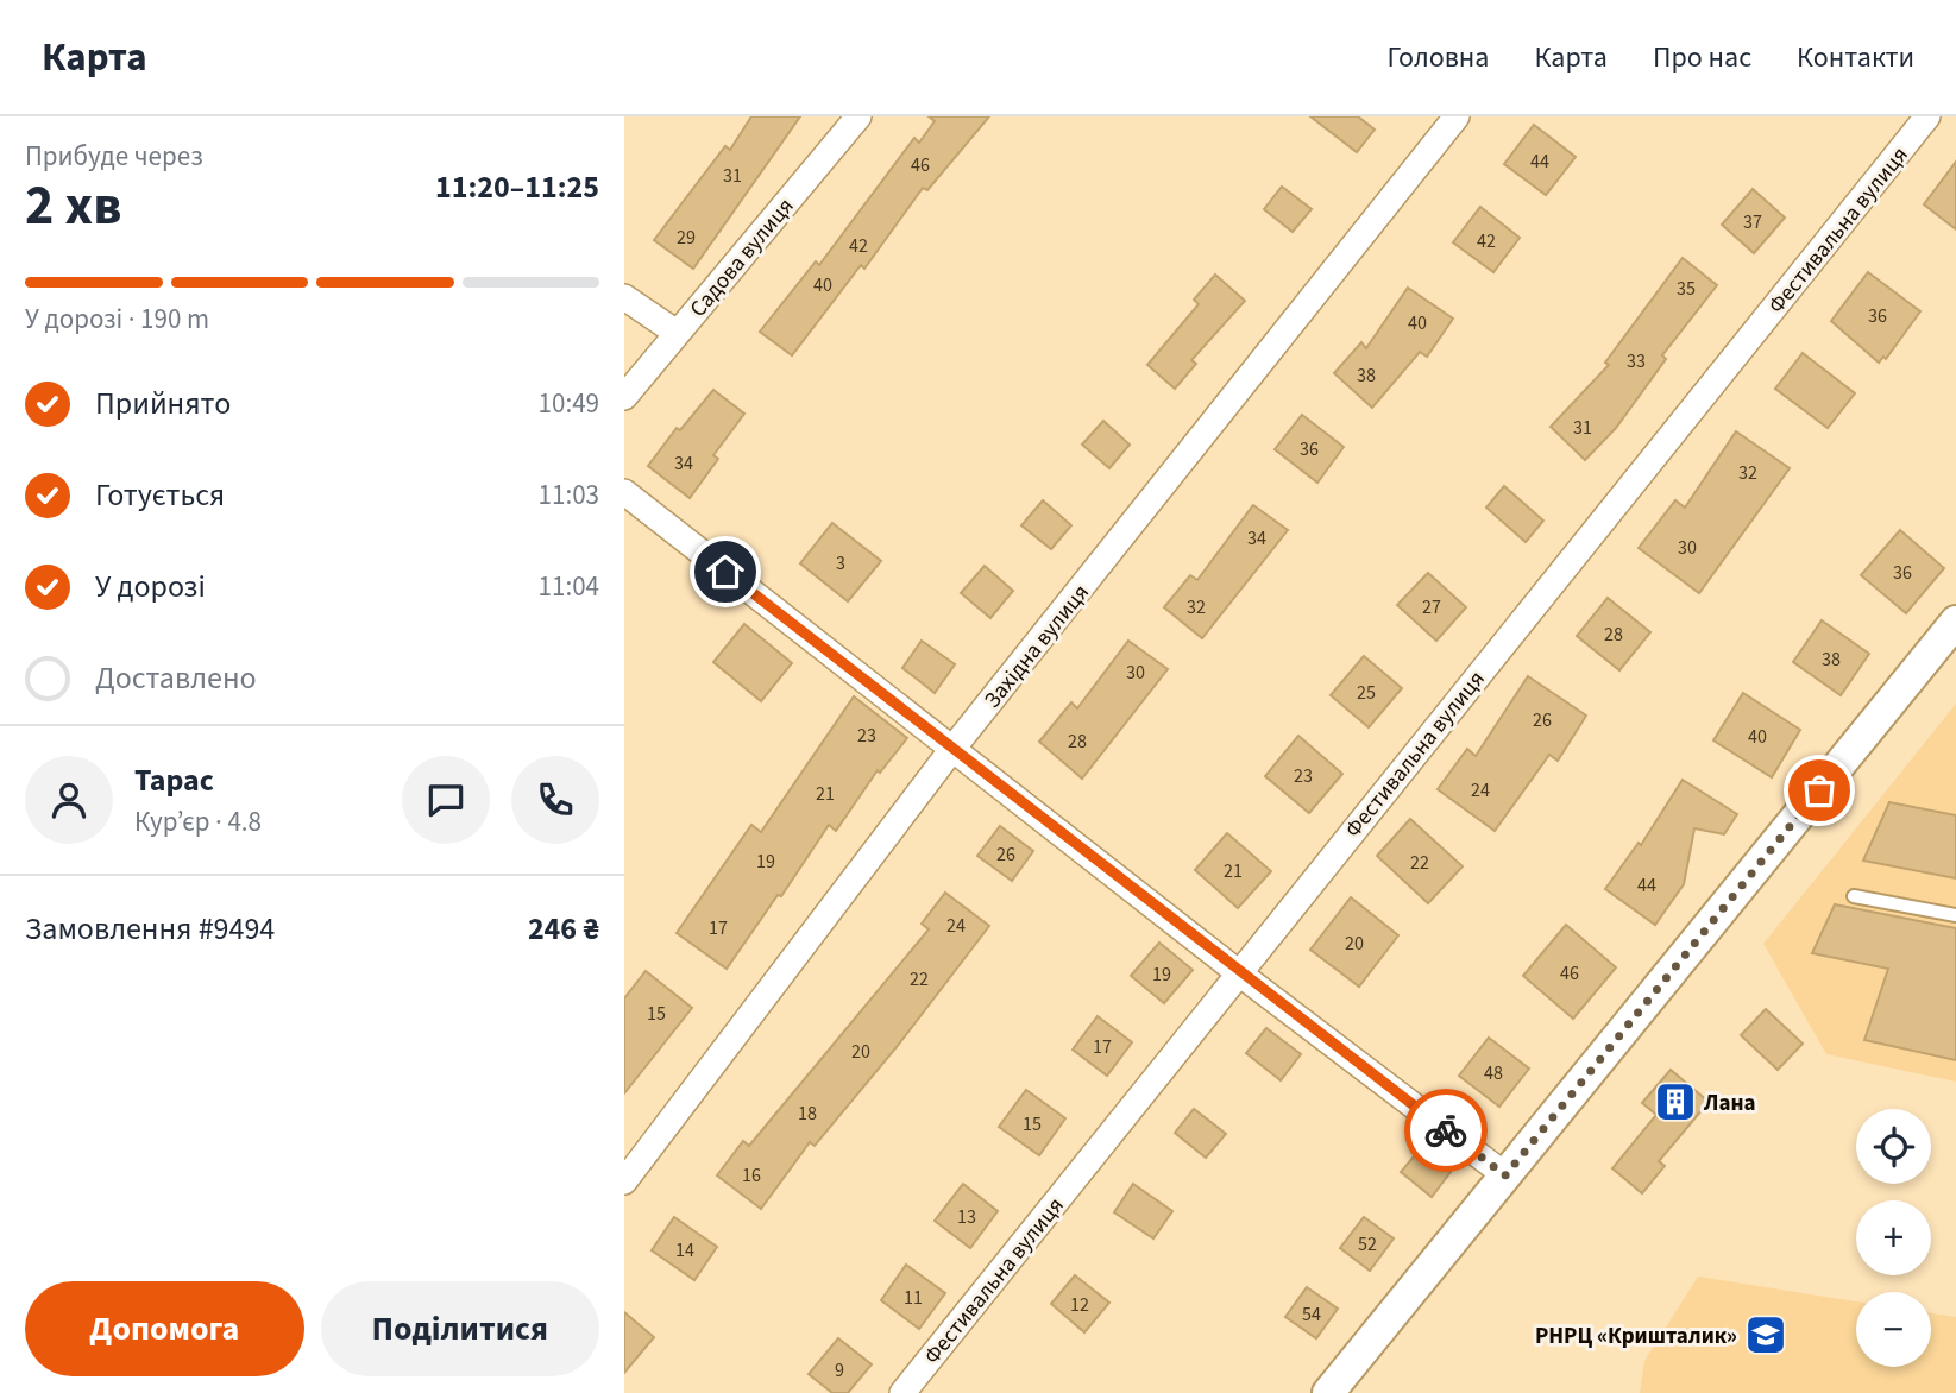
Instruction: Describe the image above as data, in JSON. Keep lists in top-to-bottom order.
{
  "streets": {
    "street": ["Фестивальна вулиця", "Садова вулиця", "Західна вулиця"]
  },
  "places": {
    "building": ["Лана"],
    "school or university": ["РНРЦ «Кришталик»"]
  },
  "house_numbers": [
    "44",
    "46",
    "31",
    "37",
    "29",
    "42",
    "42",
    "40",
    "35",
    "36",
    "40",
    "33",
    "38",
    "31",
    "36",
    "34",
    "32",
    "34",
    "30",
    "3",
    "36",
    "32",
    "27",
    "28",
    "38",
    "30",
    "25",
    "26",
    "23",
    "40",
    "28",
    "23",
    "24",
    "21",
    "26",
    "19",
    "22",
    "21",
    "44",
    "24",
    "17",
    "20",
    "46",
    "19",
    "22",
    "15",
    "17",
    "20",
    "48",
    "18",
    "15",
    "16",
    "13",
    "52",
    "14",
    "11",
    "12",
    "54",
    "9"
  ],
  "page": {
    "header": "Карта",
    "nav": [
      "Головна",
      "Карта",
      "Про нас",
      "Контакти"
    ],
    "heading": ["2 хв", "Прибуде через", "11:20–11:25"],
    "panel": [
      "Тарас",
      "Кур’єр · 4.8",
      "Замовлення #9494",
      "246 ₴"
    ],
    "bar": "У дорозі · 190 m",
    "list": [
      ["Прийнято", "10:49"],
      ["Готується", "11:03"],
      ["У дорозі", "11:04"],
      "Доставлено"
    ],
    "map_buttons": ["+", "−"],
    "buttons": ["Допомога", "Поділитися"]
  }
}
